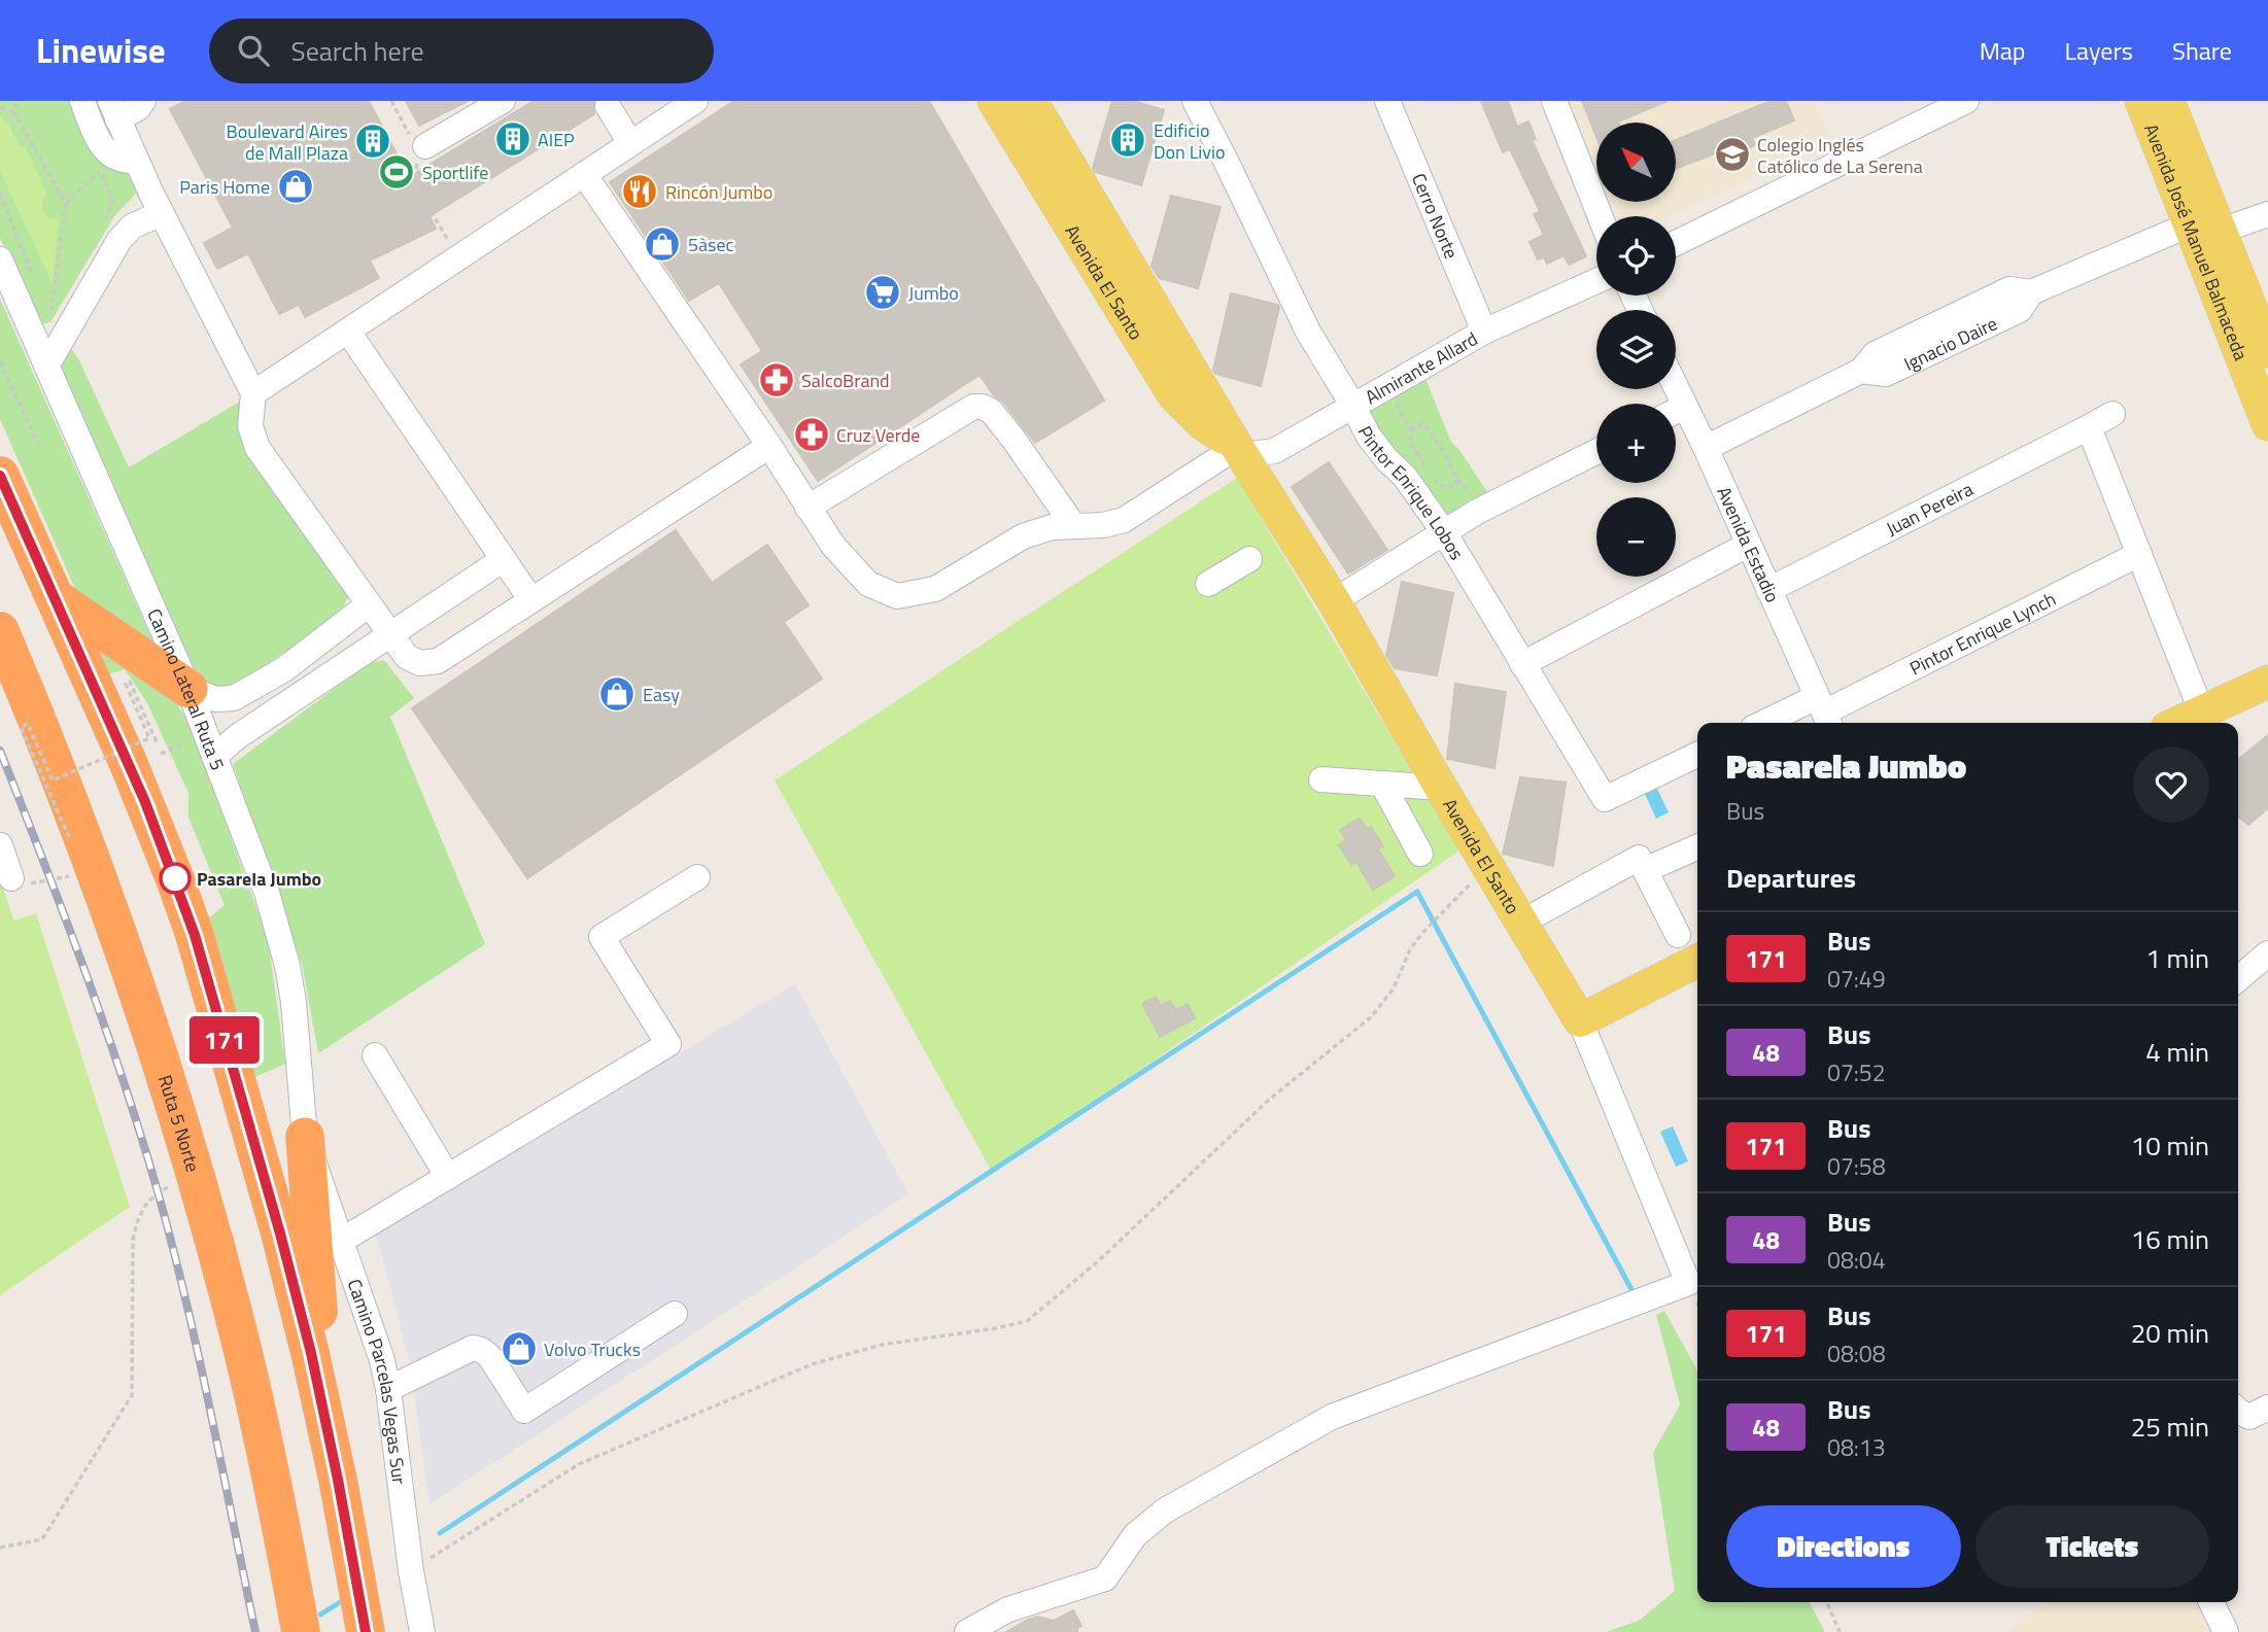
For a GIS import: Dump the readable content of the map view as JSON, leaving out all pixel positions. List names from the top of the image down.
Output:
{
  "streets": {
    "highway": ["Ruta 5 Norte"],
    "main road": ["Avenida José Manuel Balmaceda", "Avenida El Santo"],
    "street": [
      "Cerro Norte",
      "Ignacio Daire",
      "Almirante Allard",
      "Pintor Enrique Lobos",
      "Juan Pereira",
      "Avenida Estadio",
      "Pintor Enrique Lynch",
      "Camino Lateral Ruta 5",
      "Camino Parcelas Vegas Sur"
    ]
  },
  "crossings": [
    ["Cerro Norte", "Almirante Allard"],
    ["Avenida José Manuel Balmaceda", "Ignacio Daire"],
    ["Avenida El Santo", "Almirante Allard"],
    ["Ignacio Daire", "Avenida Estadio"],
    ["Almirante Allard", "Pintor Enrique Lobos"],
    ["Juan Pereira", "Avenida Estadio"],
    ["Avenida Estadio", "Pintor Enrique Lynch"],
    ["Camino Lateral Ruta 5", "Camino Parcelas Vegas Sur"]
  ],
  "places": {
    "building": ["AIEP", "Edificio Don Livio", "Boulevard Aires de Mall Plaza"],
    "school or university": ["Colegio Inglés Católico de La Serena"],
    "sports": ["Sportlife"],
    "shop": [
      "Paris Home",
      "5àsec",
      "Easy",
      "Volvo Trucks"
    ],
    "restaurant": ["Rincón Jumbo"],
    "supermarket": ["Jumbo"],
    "pharmacy": ["SalcoBrand", "Cruz Verde"],
    "other": ["Pasarela Jumbo"]
  },
  "lines": ["bus line 171"],
  "north": "top left",
  "page": {
    "header": "Linewise",
    "search": "Search here",
    "nav": ["Map", "Layers", "Share"],
    "on_map": "171",
    "map_buttons": ["+", "−"],
    "heading": [
      ["Pasarela Jumbo", "Bus"],
      "Departures"
    ],
    "list": [
      {
        "mark": "171",
        "name": "Bus",
        "note": "07:49",
        "value": "1 min"
      },
      {
        "mark": "48",
        "name": "Bus",
        "note": "07:52",
        "value": "4 min"
      },
      {
        "mark": "171",
        "name": "Bus",
        "note": "07:58",
        "value": "10 min"
      },
      {
        "mark": "48",
        "name": "Bus",
        "note": "08:04",
        "value": "16 min"
      },
      {
        "mark": "171",
        "name": "Bus",
        "note": "08:08",
        "value": "20 min"
      },
      {
        "mark": "48",
        "name": "Bus",
        "note": "08:13",
        "value": "25 min"
      }
    ],
    "buttons": ["Directions", "Tickets"]
  }
}
